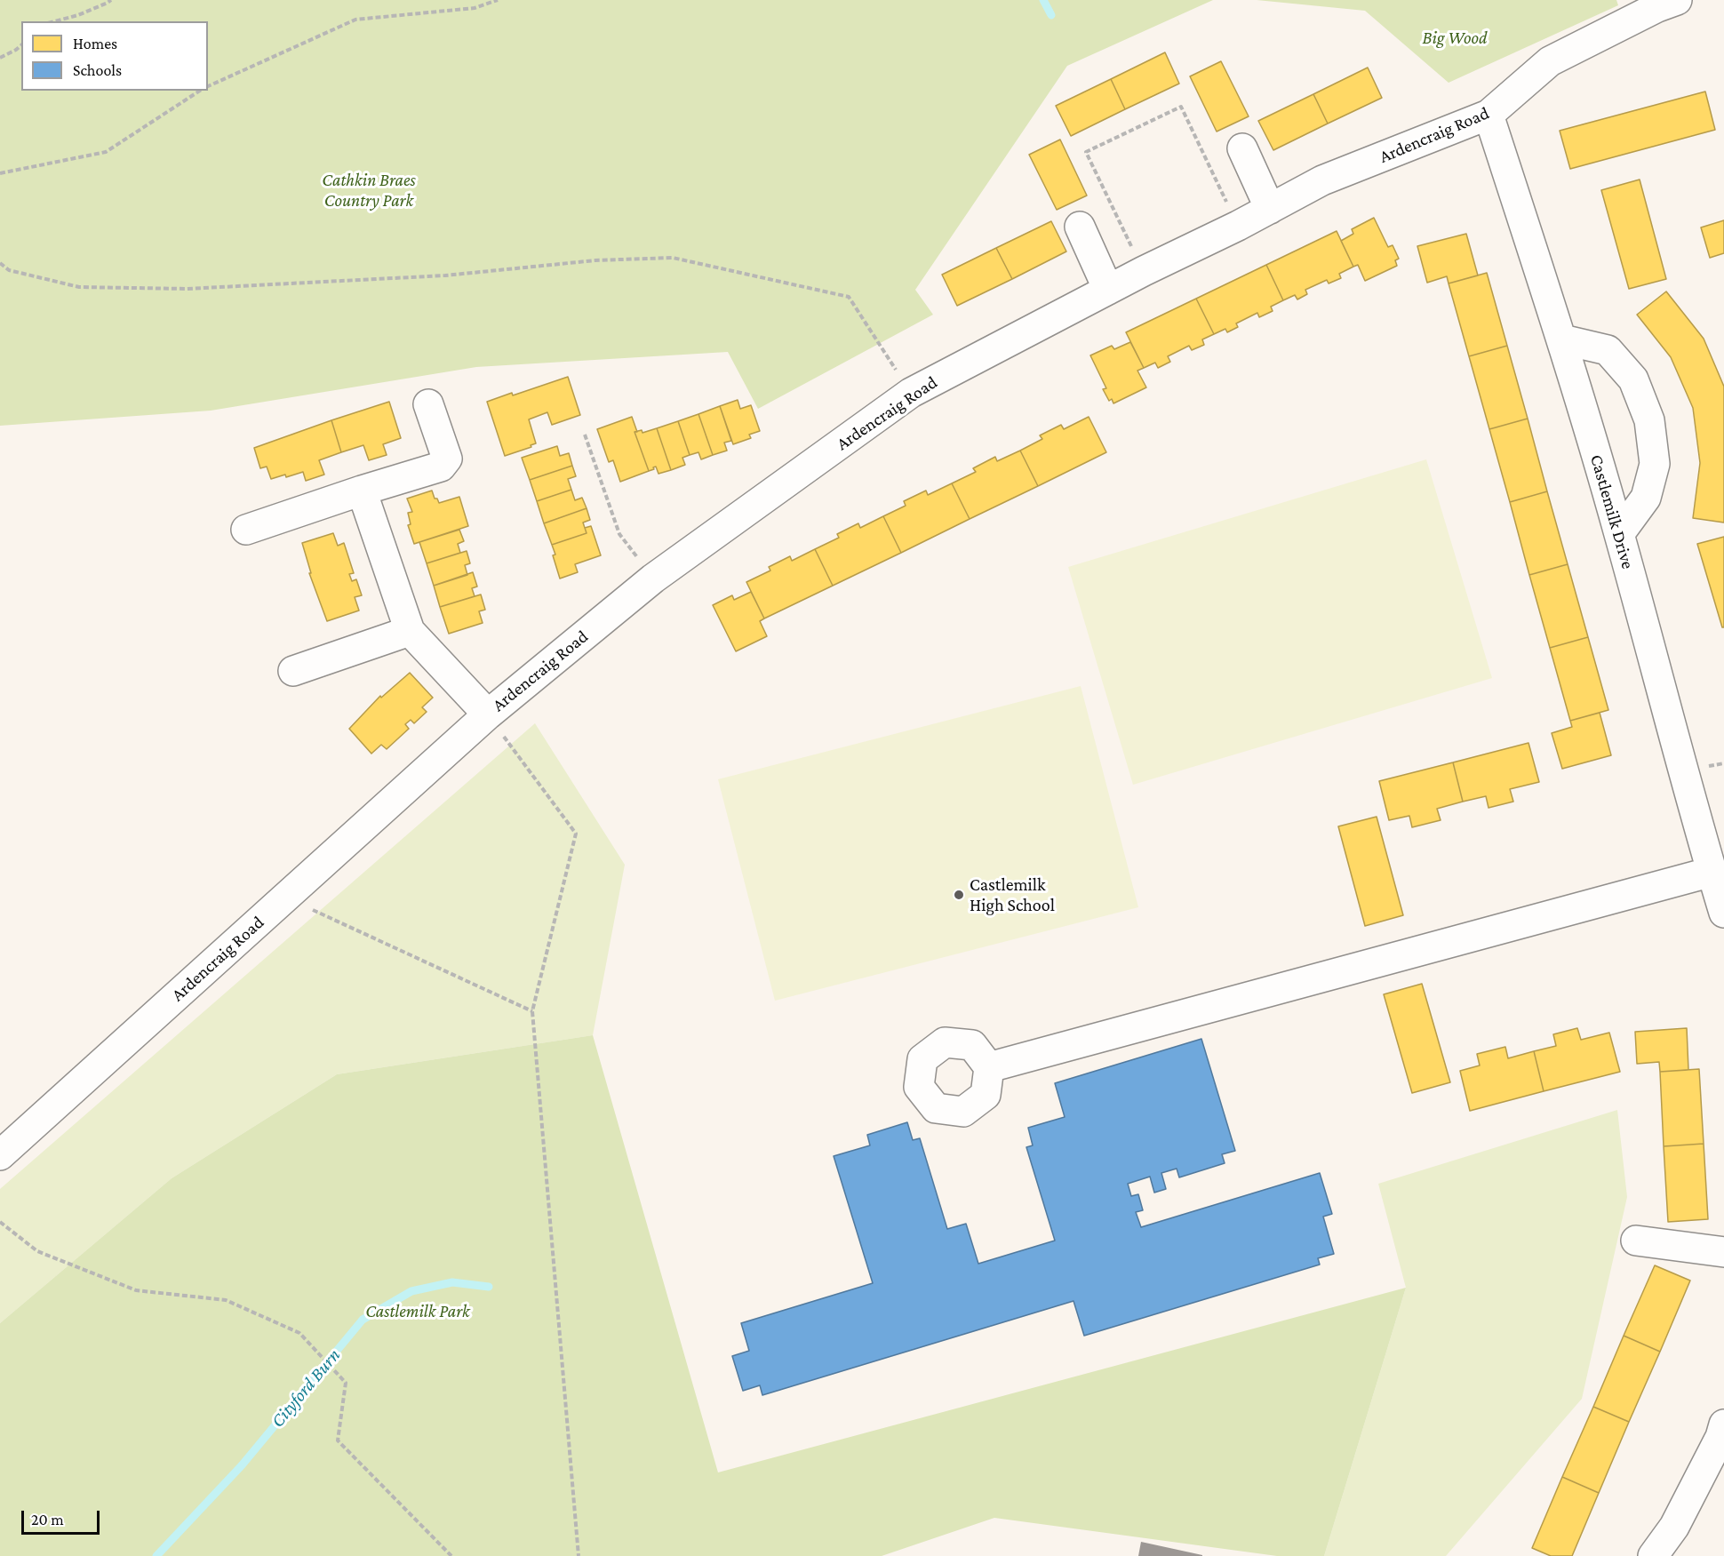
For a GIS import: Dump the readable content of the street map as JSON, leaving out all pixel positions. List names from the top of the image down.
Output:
{
  "streets": {
    "street": ["Ardencraig Road", "Castlemilk Drive"]
  },
  "crossings": [
    ["Ardencraig Road", "Castlemilk Drive"]
  ],
  "water": ["Cityford Burn"],
  "parks": ["Big Wood", "Cathkin Braes Country Park", "Castlemilk Park"],
  "places": ["Castlemilk High School"],
  "legend": ["Homes", "Schools"],
  "scale_bar": "20 m"
}
